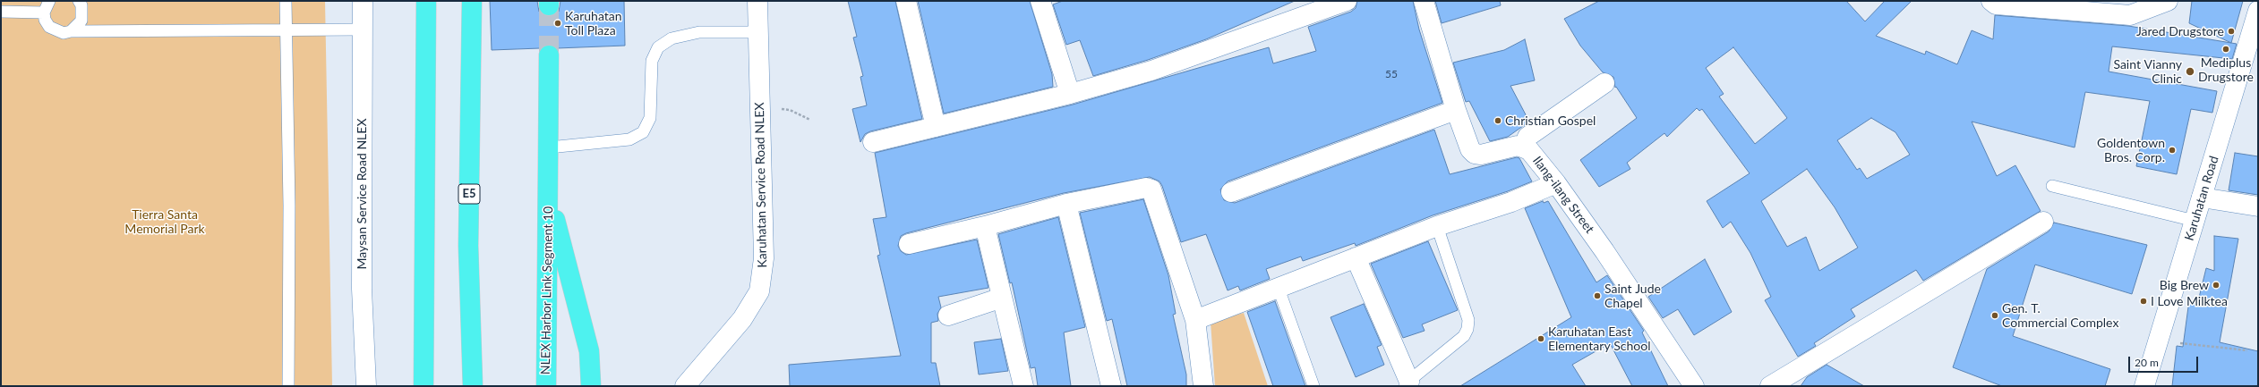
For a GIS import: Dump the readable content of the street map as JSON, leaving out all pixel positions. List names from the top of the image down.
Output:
{
  "streets": {
    "highway": ["E5", "NLEX Harbor Link Segment 10"],
    "street": [
      "Karuhatan Service Road NLEX",
      "Maysan Service Road NLEX",
      "Ilang-ilang Street",
      "Karuhatan Road"
    ]
  },
  "parks": ["Tierra Santa Memorial Park"],
  "places": [
    "Karuhatan Toll Plaza",
    "Jared Drugstore",
    "Mediplus Drugstore",
    "Saint Vianny Clinic",
    "Christian Gospel",
    "Goldentown Bros. Corp.",
    "Big Brew",
    "Saint Jude Chapel",
    "I Love Milktea",
    "Gen. T. Commercial Complex",
    "Karuhatan East Elementary School"
  ],
  "house_numbers": ["55"],
  "scale_bar": "20 m"
}
